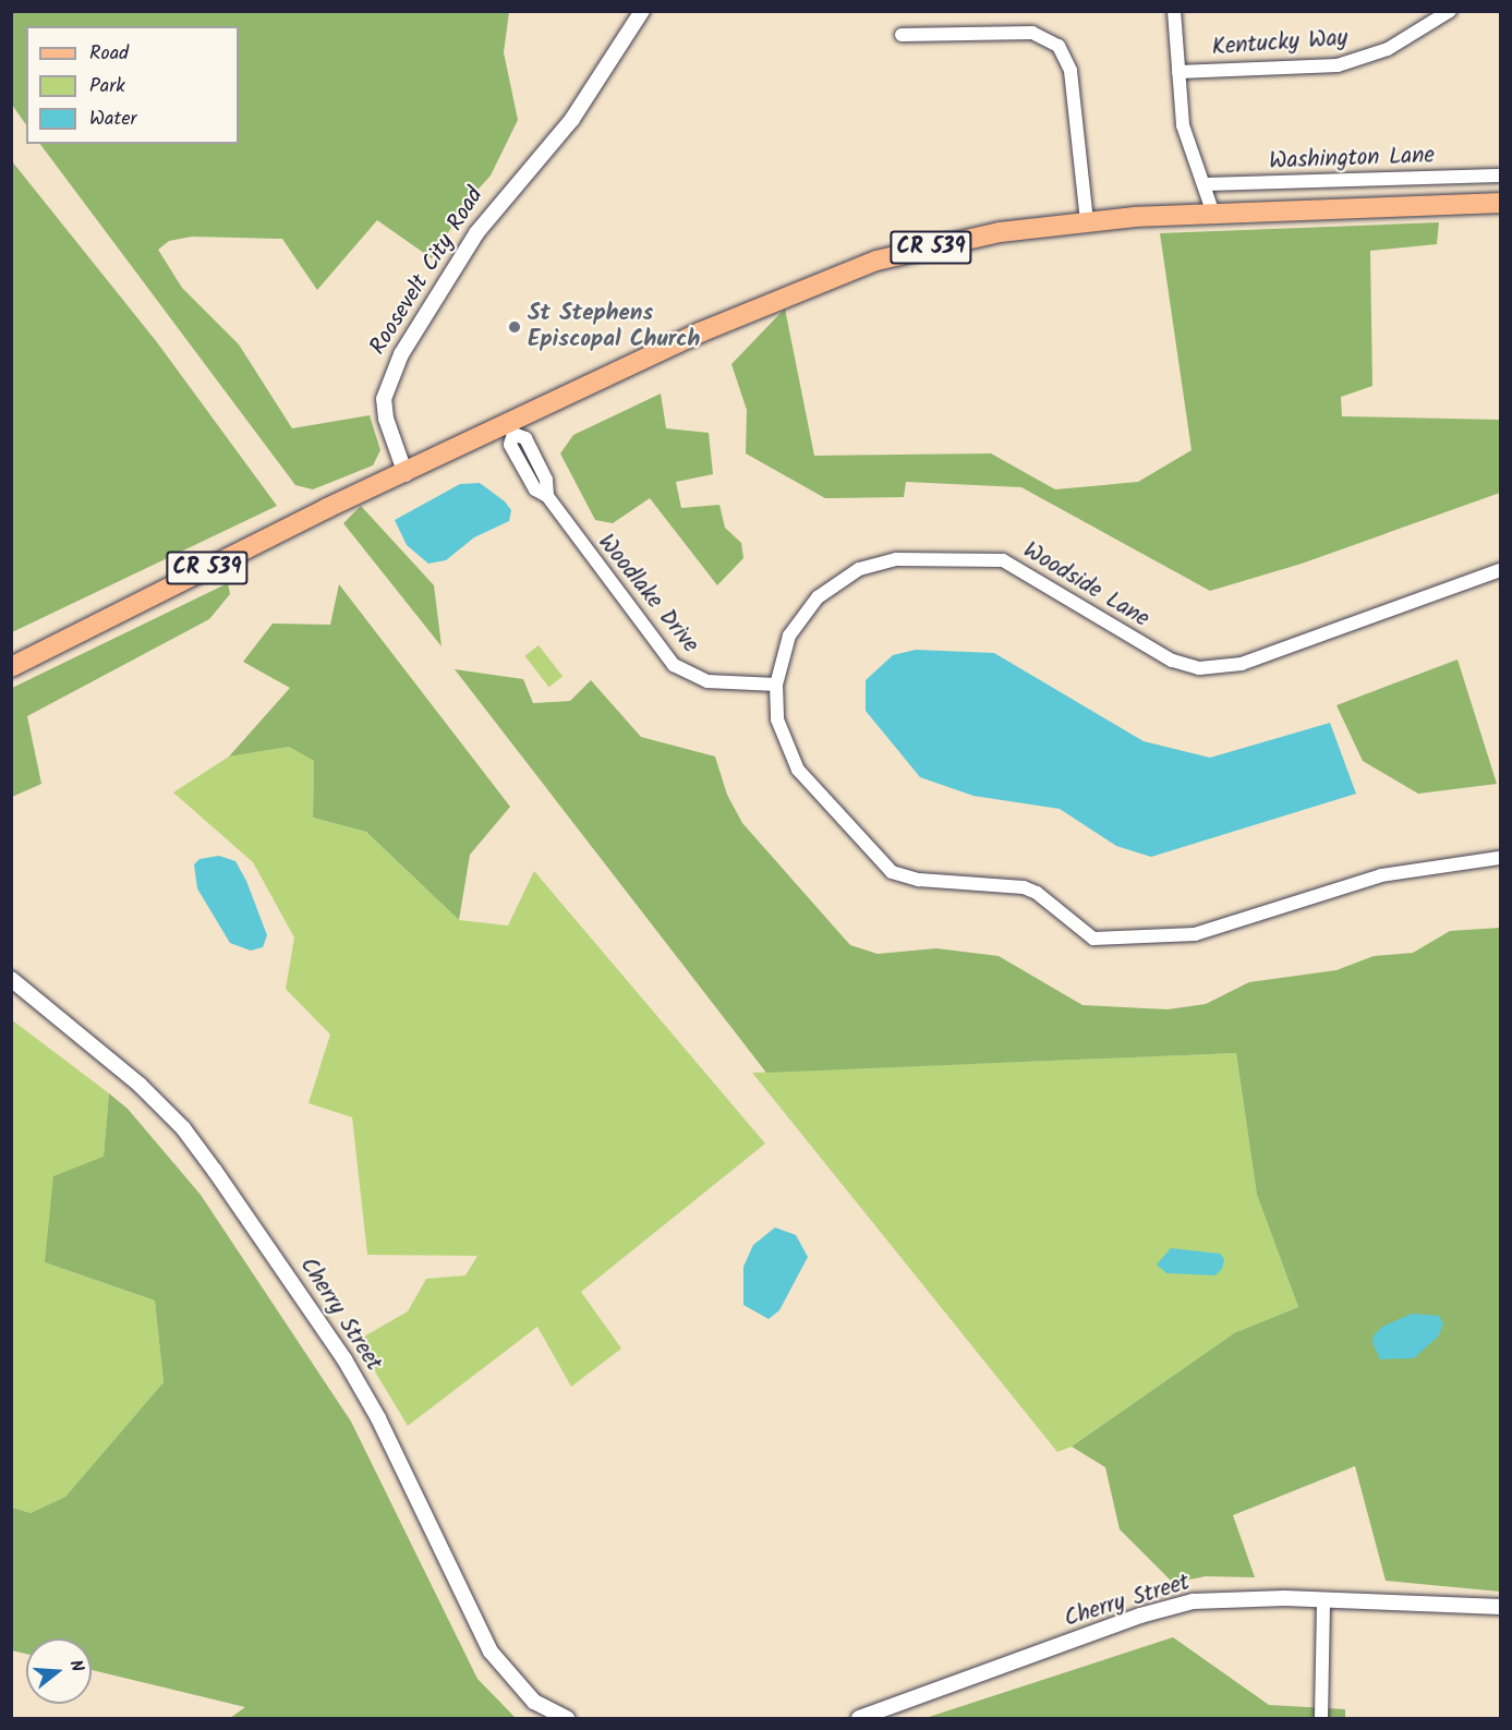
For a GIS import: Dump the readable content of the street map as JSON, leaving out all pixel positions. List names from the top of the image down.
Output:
{
  "streets": {
    "main road": ["CR 539"],
    "street": [
      "Kentucky Way",
      "Washington Lane",
      "Roosevelt City Road",
      "Woodside Lane",
      "Woodlake Drive",
      "Cherry Street"
    ]
  },
  "crossings": [
    ["CR 539", "Roosevelt City Road"],
    ["CR 539", "Woodlake Drive"],
    ["Woodside Lane", "Woodlake Drive"]
  ],
  "places": ["St Stephens Episcopal Church"],
  "legend": ["Road", "Park", "Water"],
  "north": "right"
}
